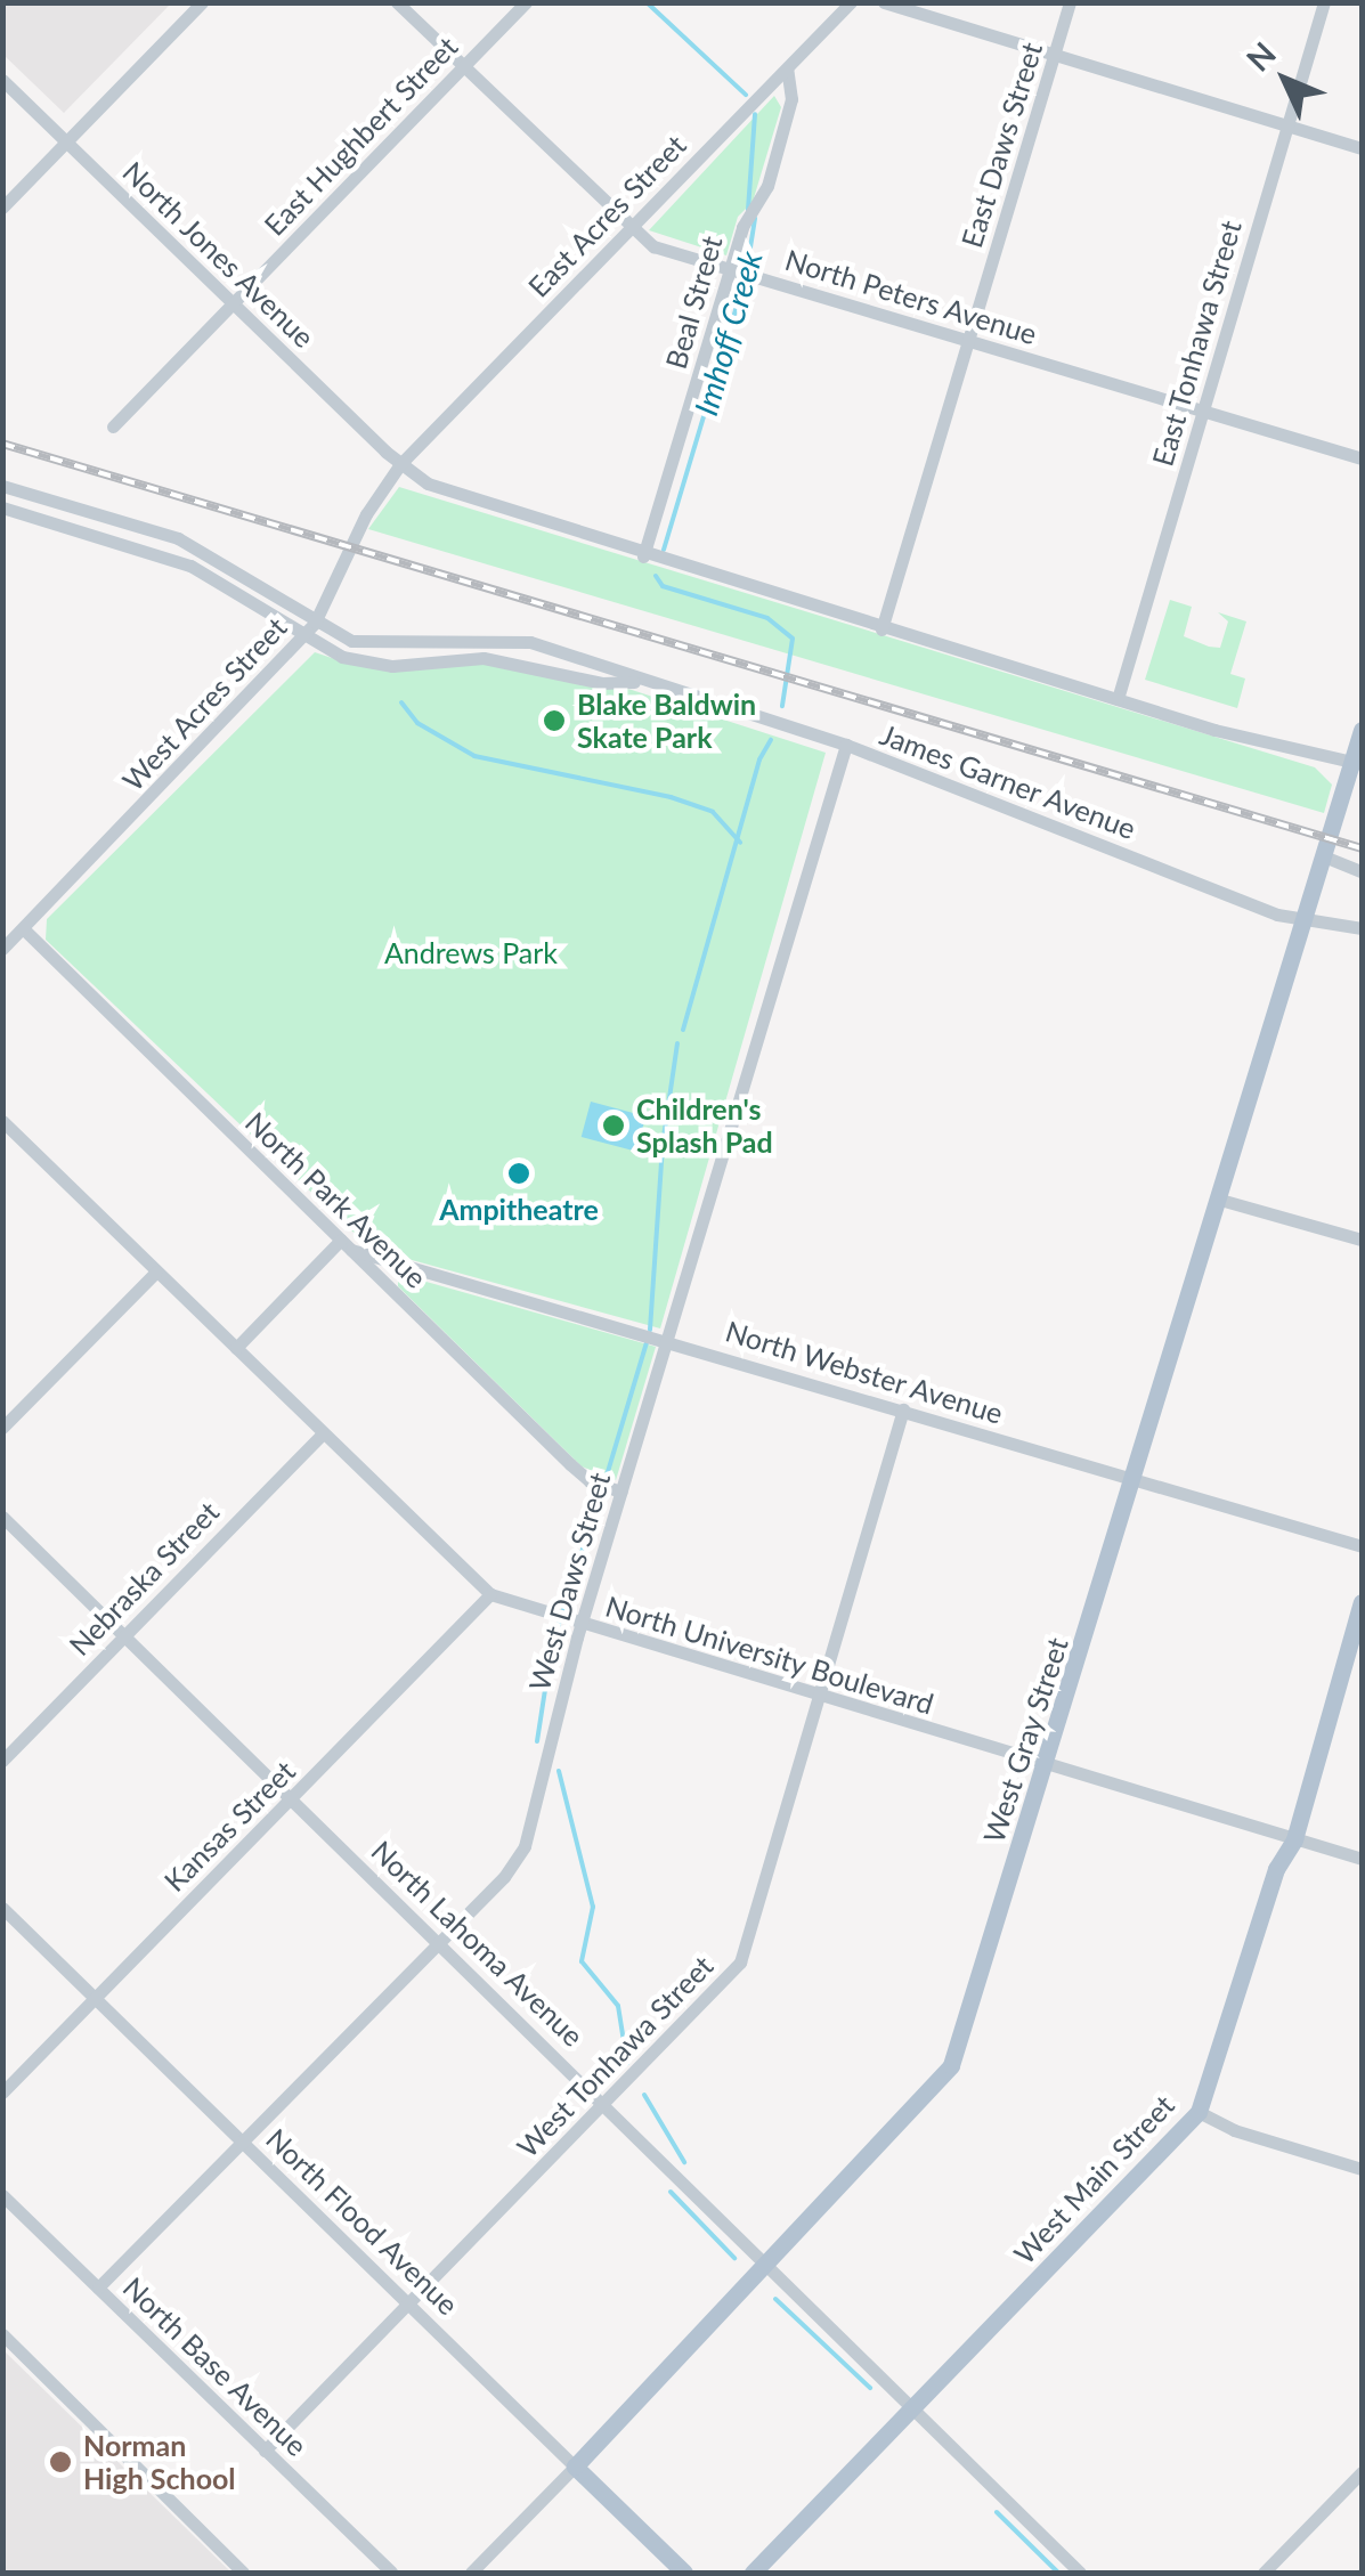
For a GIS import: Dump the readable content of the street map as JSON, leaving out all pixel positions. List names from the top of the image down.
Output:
{
  "streets": {
    "main road": ["West Gray Street", "West Main Street", "North Flood Avenue"],
    "street": [
      "East Hughbert Street",
      "East Daws Street",
      "East Acres Street",
      "North Jones Avenue",
      "North Peters Avenue",
      "Beal Street",
      "East Tonhawa Street",
      "West Acres Street",
      "James Garner Avenue",
      "North Park Avenue",
      "North Webster Avenue",
      "Nebraska Street",
      "West Daws Street",
      "North University Boulevard",
      "Kansas Street",
      "North Lahoma Avenue",
      "West Tonhawa Street",
      "North Base Avenue"
    ]
  },
  "crossings": [
    ["East Hughbert Street", "North Jones Avenue"],
    ["East Hughbert Street", "North Peters Avenue"],
    ["East Daws Street", "North Jones Avenue"],
    ["East Daws Street", "North Peters Avenue"],
    ["East Acres Street", "North Jones Avenue"],
    ["East Acres Street", "North Peters Avenue"],
    ["East Acres Street", "Beal Street"],
    ["East Acres Street", "West Acres Street"],
    ["North Jones Avenue", "Beal Street"],
    ["North Jones Avenue", "East Tonhawa Street"],
    ["North Jones Avenue", "West Acres Street"],
    ["North Jones Avenue", "West Gray Street"],
    ["North Peters Avenue", "Beal Street"],
    ["North Peters Avenue", "East Tonhawa Street"],
    ["West Acres Street", "James Garner Avenue"],
    ["West Acres Street", "North Park Avenue"],
    ["James Garner Avenue", "West Daws Street"],
    ["James Garner Avenue", "West Gray Street"],
    ["North Park Avenue", "North Webster Avenue"],
    ["North Park Avenue", "West Daws Street"],
    ["North Webster Avenue", "West Daws Street"],
    ["North Webster Avenue", "West Gray Street"],
    ["North Webster Avenue", "West Tonhawa Street"],
    ["Nebraska Street", "North University Boulevard"],
    ["Nebraska Street", "North Lahoma Avenue"],
    ["West Daws Street", "North University Boulevard"],
    ["West Daws Street", "North Lahoma Avenue"],
    ["West Daws Street", "North Flood Avenue"],
    ["West Daws Street", "North Base Avenue"],
    ["North University Boulevard", "West Gray Street"],
    ["North University Boulevard", "Kansas Street"],
    ["North University Boulevard", "West Tonhawa Street"],
    ["North University Boulevard", "West Main Street"],
    ["West Gray Street", "North Lahoma Avenue"],
    ["West Gray Street", "North Flood Avenue"],
    ["Kansas Street", "North Lahoma Avenue"],
    ["Kansas Street", "North Flood Avenue"],
    ["North Lahoma Avenue", "West Tonhawa Street"],
    ["North Lahoma Avenue", "West Main Street"],
    ["West Tonhawa Street", "North Flood Avenue"],
    ["West Tonhawa Street", "North Base Avenue"]
  ],
  "water": ["Imhoff Creek"],
  "parks": ["Andrews Park"],
  "places": [
    "Blake Baldwin Skate Park",
    "Children's Splash Pad",
    "Ampitheatre",
    "Norman High School"
  ],
  "north": "top left"
}
